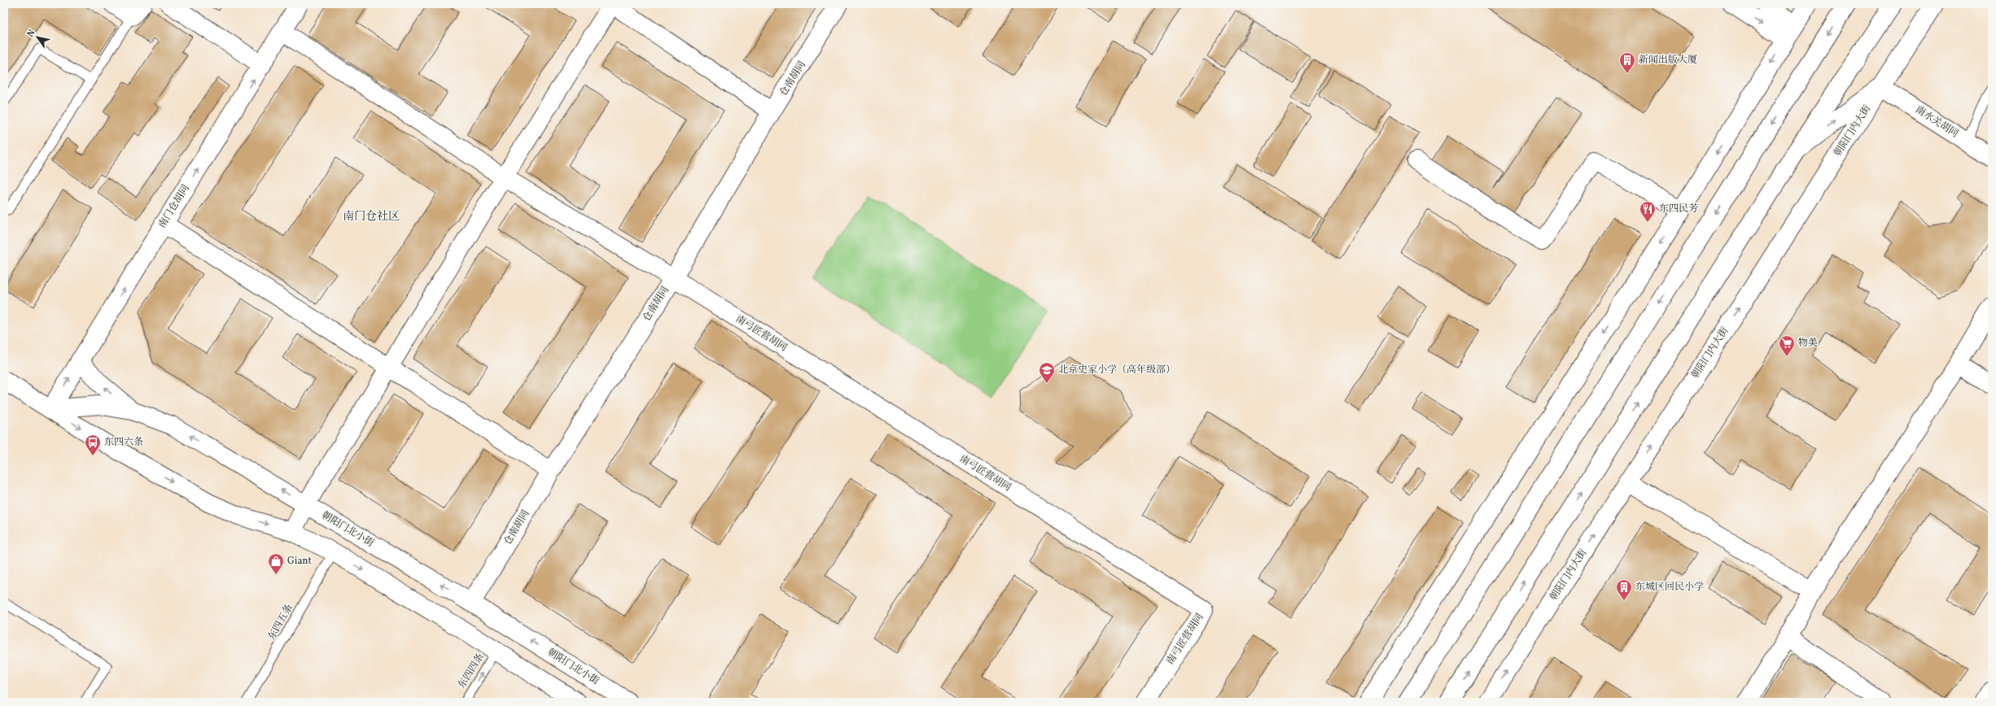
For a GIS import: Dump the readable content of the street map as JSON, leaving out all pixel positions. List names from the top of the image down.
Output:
{
  "streets": {
    "street": [
      "仓南胡同",
      "南水关胡同",
      "朝阳门内大街",
      "南门仓胡同",
      "南弓匠营胡同",
      "朝阳门北小街"
    ],
    "lane": ["东四五条", "东四四条"]
  },
  "crossings": [
    ["仓南胡同", "南弓匠营胡同"],
    ["仓南胡同", "朝阳门北小街"],
    ["南水关胡同", "朝阳门内大街"],
    ["南门仓胡同", "朝阳门北小街"]
  ],
  "one_way": ["南门仓胡同", "东四四条"],
  "districts": ["南门仓社区"],
  "places": {
    "building": ["新闻出版大厦", "东城区回民小学"],
    "restaurant": ["东四民芳"],
    "supermarket": ["物美"],
    "school or university": ["北京史家小学（高年级部）"],
    "bus stop": ["东四六条"],
    "shop": ["Giant"]
  },
  "north": "top left"
}
